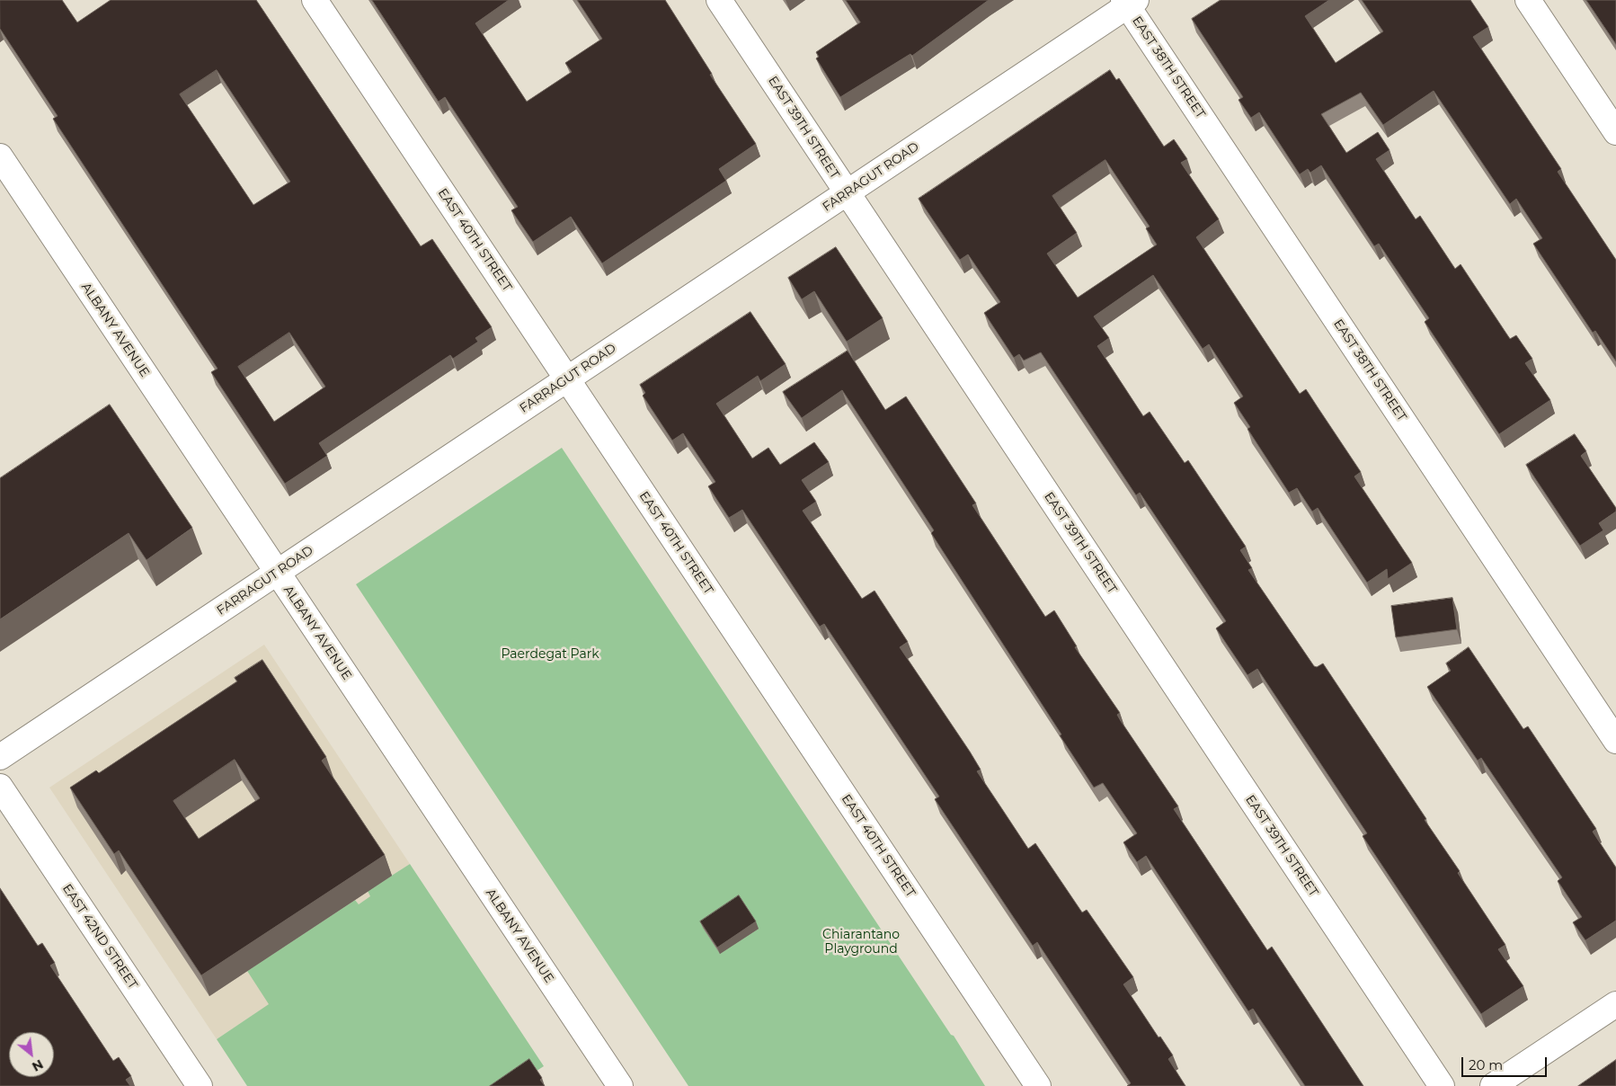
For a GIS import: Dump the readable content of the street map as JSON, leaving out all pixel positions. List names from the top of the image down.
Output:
{
  "streets": {
    "street": [
      "EAST 38TH STREET",
      "EAST 39TH STREET",
      "FARRAGUT ROAD",
      "EAST 40TH STREET",
      "ALBANY AVENUE",
      "EAST 42ND STREET"
    ]
  },
  "crossings": [
    ["EAST 38TH STREET", "FARRAGUT ROAD"],
    ["EAST 39TH STREET", "FARRAGUT ROAD"],
    ["FARRAGUT ROAD", "EAST 40TH STREET"],
    ["FARRAGUT ROAD", "ALBANY AVENUE"]
  ],
  "parks": ["Paerdegat Park", "Chiarantano Playground"],
  "scale_bar": "20 m",
  "north": "bottom right"
}
